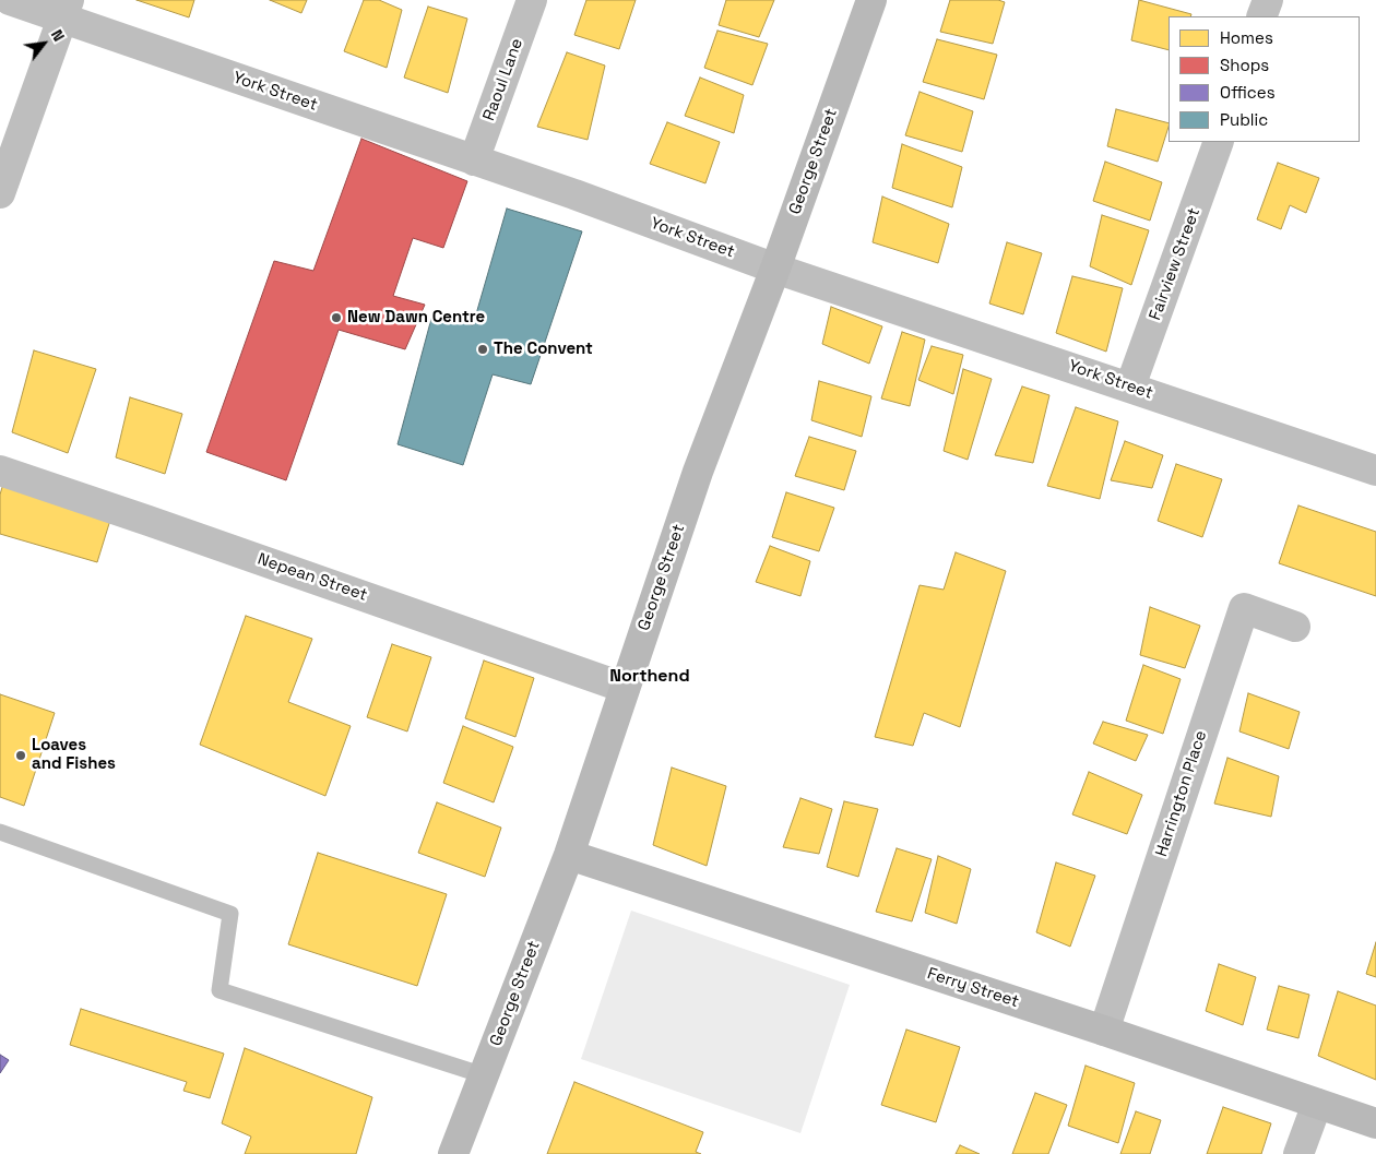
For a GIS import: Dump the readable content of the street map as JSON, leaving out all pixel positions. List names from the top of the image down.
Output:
{
  "streets": {
    "main road": ["George Street", "Ferry Street"],
    "street": [
      "Raoul Lane",
      "York Street",
      "Fairview Street",
      "Nepean Street",
      "Harrington Place"
    ]
  },
  "crossings": [
    ["Raoul Lane", "York Street"],
    ["York Street", "George Street"],
    ["York Street", "Fairview Street"],
    ["George Street", "Nepean Street"],
    ["George Street", "Ferry Street"],
    ["Harrington Place", "Ferry Street"]
  ],
  "districts": ["Northend"],
  "places": ["New Dawn Centre", "The Convent", "Loaves and Fishes"],
  "legend": [
    "Homes",
    "Shops",
    "Offices",
    "Public"
  ],
  "north": "top right"
}
